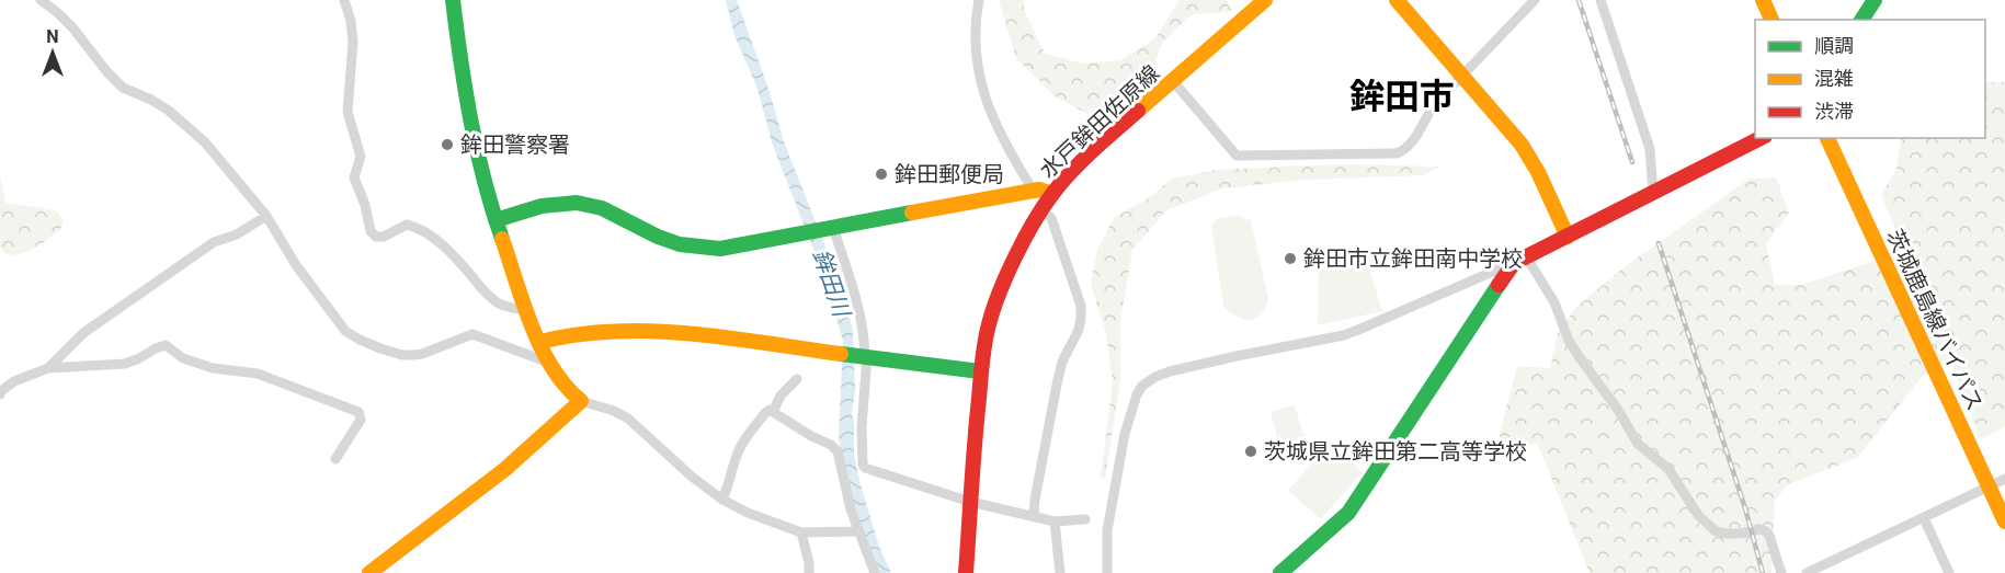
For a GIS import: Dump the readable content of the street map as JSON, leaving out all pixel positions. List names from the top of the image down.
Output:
{
  "streets": {
    "street": ["水戸鉾田佐原線", "茨城鹿島線バイパス"]
  },
  "districts": ["鉾田市"],
  "water": ["鉾田川"],
  "places": [
    "鉾田警察署",
    "鉾田郵便局",
    "鉾田市立鉾田南中学校",
    "茨城県立鉾田第二高等学校"
  ],
  "legend": ["順調", "混雑", "渋滞"],
  "north": "top"
}
